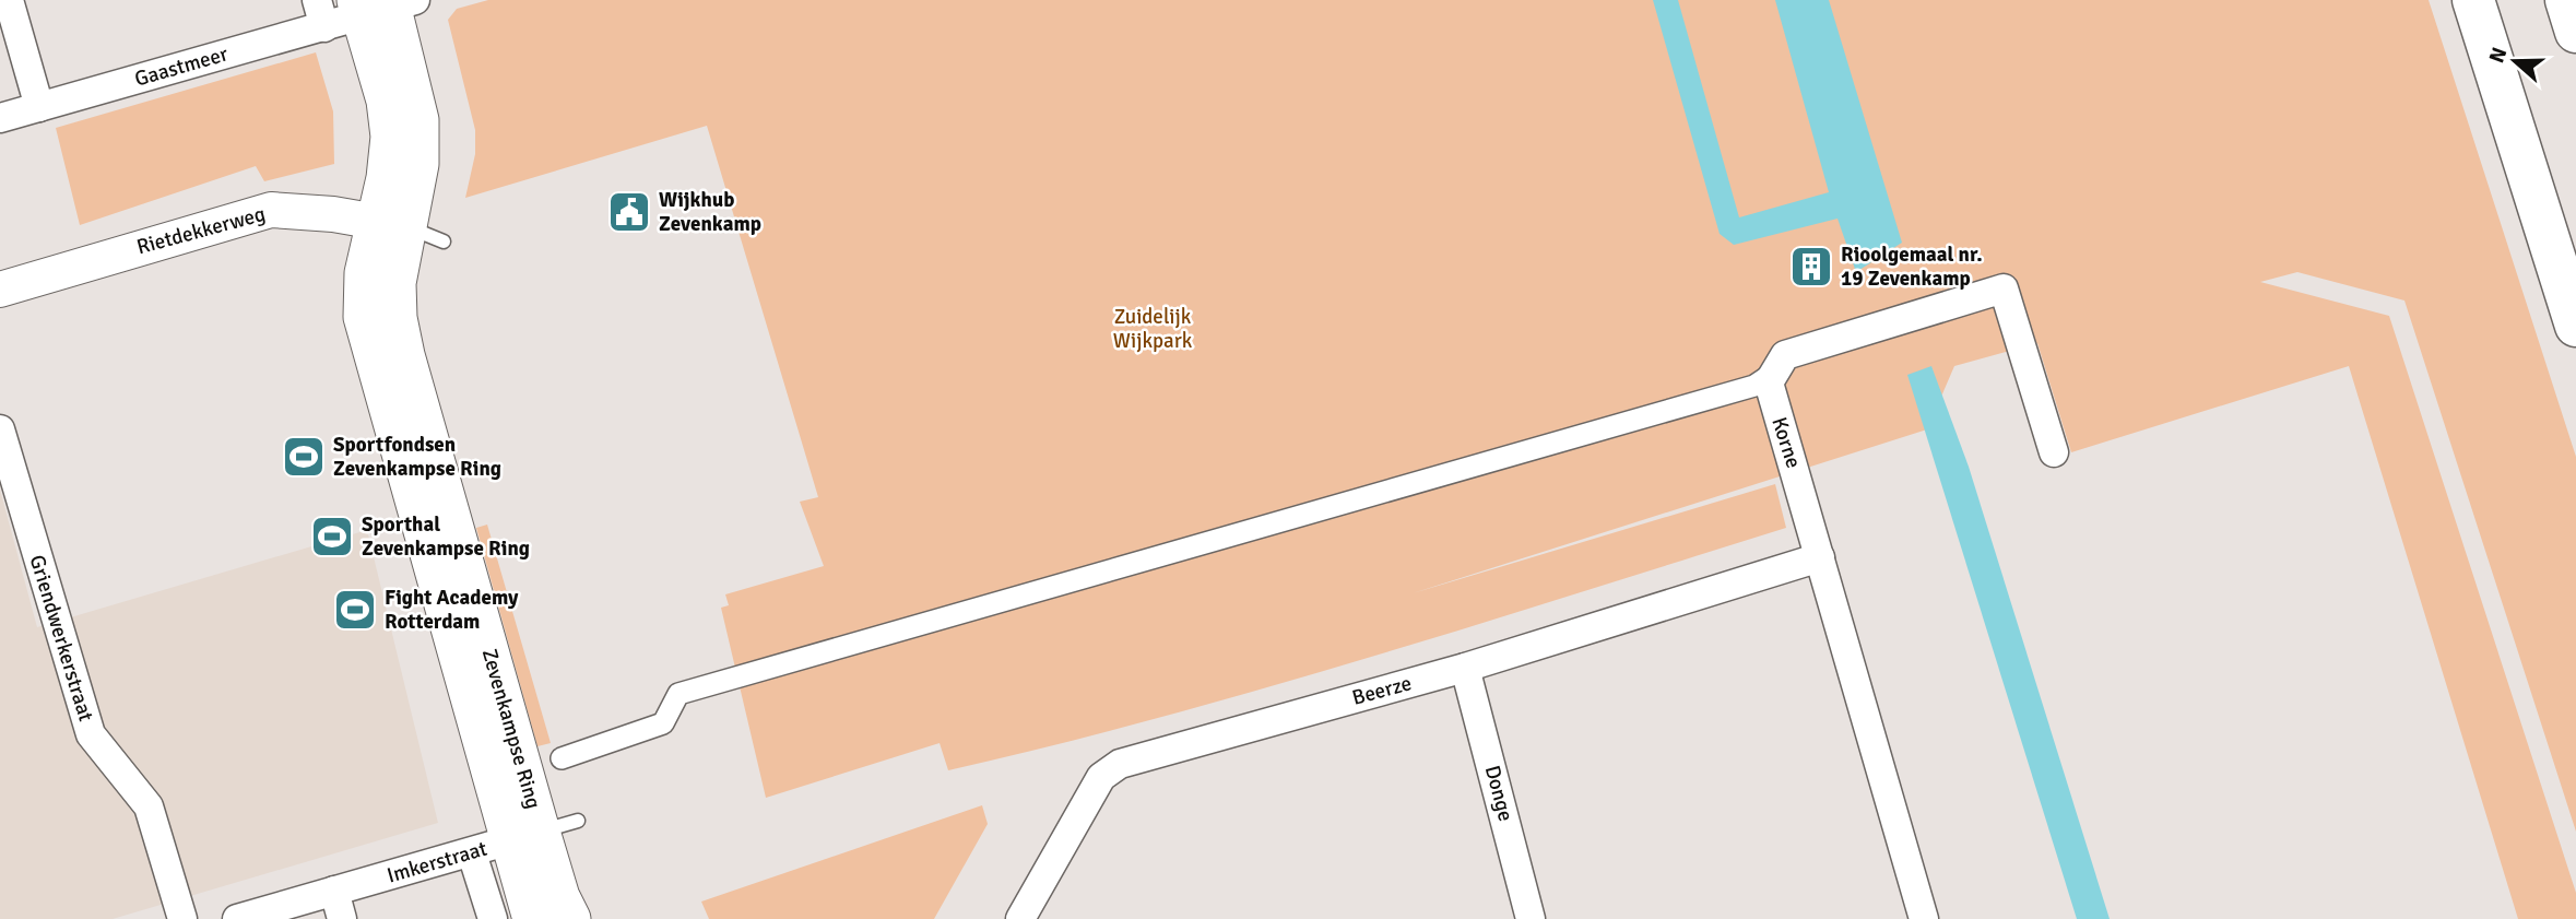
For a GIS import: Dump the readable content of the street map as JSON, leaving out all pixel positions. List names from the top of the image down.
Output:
{
  "streets": {
    "main road": ["Zevenkampse Ring"],
    "street": [
      "Gaastmeer",
      "Rietdekkerweg",
      "Korne",
      "Griendwerkerstraat",
      "Beerze",
      "Donge",
      "Imkerstraat"
    ]
  },
  "crossings": [
    ["Gaastmeer", "Zevenkampse Ring"],
    ["Rietdekkerweg", "Zevenkampse Ring"],
    ["Korne", "Beerze"],
    ["Beerze", "Donge"],
    ["Zevenkampse Ring", "Imkerstraat"]
  ],
  "parks": ["Zuidelijk Wijkpark"],
  "places": {
    "public building": ["Wijkhub Zevenkamp"],
    "building": ["Rioolgemaal nr. 19 Zevenkamp"],
    "sports": ["Sportfondsen Zevenkampse Ring", "Sporthal Zevenkampse Ring", "Fight Academy Rotterdam"]
  },
  "north": "left"
}
